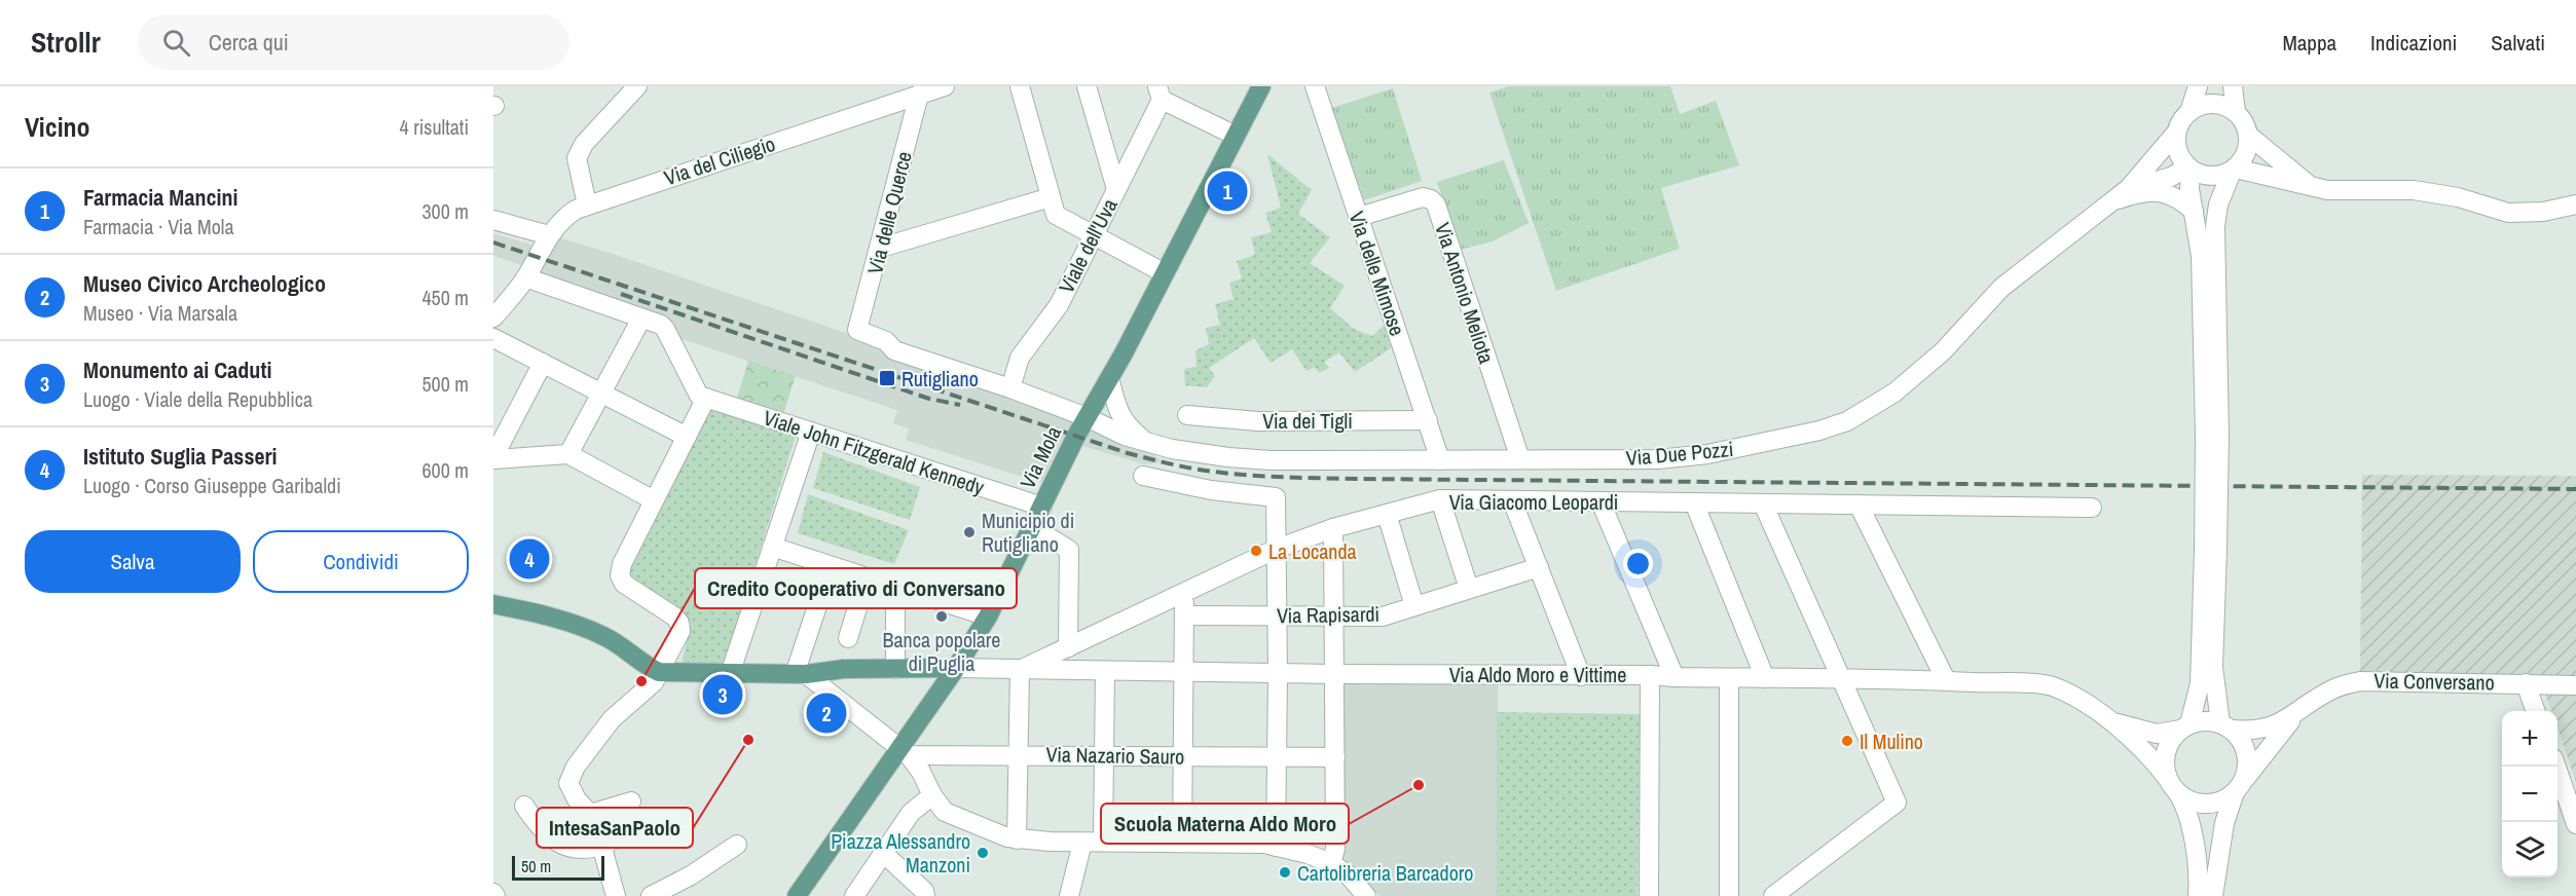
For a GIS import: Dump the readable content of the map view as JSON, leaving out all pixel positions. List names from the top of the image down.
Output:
{
  "streets": {
    "main road": ["Via Mola"],
    "street": [
      "Via del Ciliegio",
      "Via delle Querce",
      "Viale dell'Uva",
      "Via delle Mimose",
      "Via Antonio Meliota",
      "Via dei Tigli",
      "Viale John Fitzgerald Kennedy",
      "Via Due Pozzi",
      "Via Giacomo Leopardi",
      "Via Rapisardi",
      "Via Aldo Moro e Vittime",
      "Via Conversano",
      "Via Nazario Sauro"
    ]
  },
  "crossings": [
    ["Via del Ciliegio", "Via delle Querce"],
    ["Via delle Querce", "Via Due Pozzi"],
    ["Viale dell'Uva", "Via Due Pozzi"],
    ["Via delle Mimose", "Via Antonio Meliota"],
    ["Via delle Mimose", "Via dei Tigli"],
    ["Via delle Mimose", "Via Due Pozzi"],
    ["Via Antonio Meliota", "Via Due Pozzi"],
    ["Viale John Fitzgerald Kennedy", "Via Mola"],
    ["Via Due Pozzi", "Via Mola"],
    ["Via Mola", "Via Aldo Moro e Vittime"],
    ["Via Mola", "Via Nazario Sauro"],
    ["Via Giacomo Leopardi", "Via Aldo Moro e Vittime"]
  ],
  "places": {
    "transit": ["Rutigliano"],
    "other": [
      "Municipio di Rutigliano",
      "La Locanda",
      "Banca popolare di Puglia",
      "Credito Cooperativo di Conversano",
      "IntesaSanPaolo",
      "Il Mulino",
      "Scuola Materna Aldo Moro",
      "Piazza Alessandro Manzoni",
      "Cartolibreria Barcadoro"
    ]
  },
  "scale_bar": "50 m",
  "page": {
    "header": "Strollr",
    "search": "Cerca qui",
    "nav": ["Mappa", "Indicazioni", "Salvati"],
    "heading": ["Vicino", "4 risultati"],
    "list": [
      {
        "mark": "1",
        "name": "Farmacia Mancini",
        "note": "Farmacia · Via Mola",
        "value": "300 m"
      },
      {
        "mark": "2",
        "name": "Museo Civico Archeologico",
        "note": "Museo · Via Marsala",
        "value": "450 m"
      },
      {
        "mark": "3",
        "name": "Monumento ai Caduti",
        "note": "Luogo · Viale della Repubblica",
        "value": "500 m"
      },
      {
        "mark": "4",
        "name": "Istituto Suglia Passeri",
        "note": "Luogo · Corso Giuseppe Garibaldi",
        "value": "600 m"
      }
    ],
    "pins": [
      "1",
      "4",
      "3",
      "2"
    ],
    "buttons": ["Salva", "Condividi"],
    "map_buttons": ["+", "−"],
    "scale": "50 m"
  }
}
